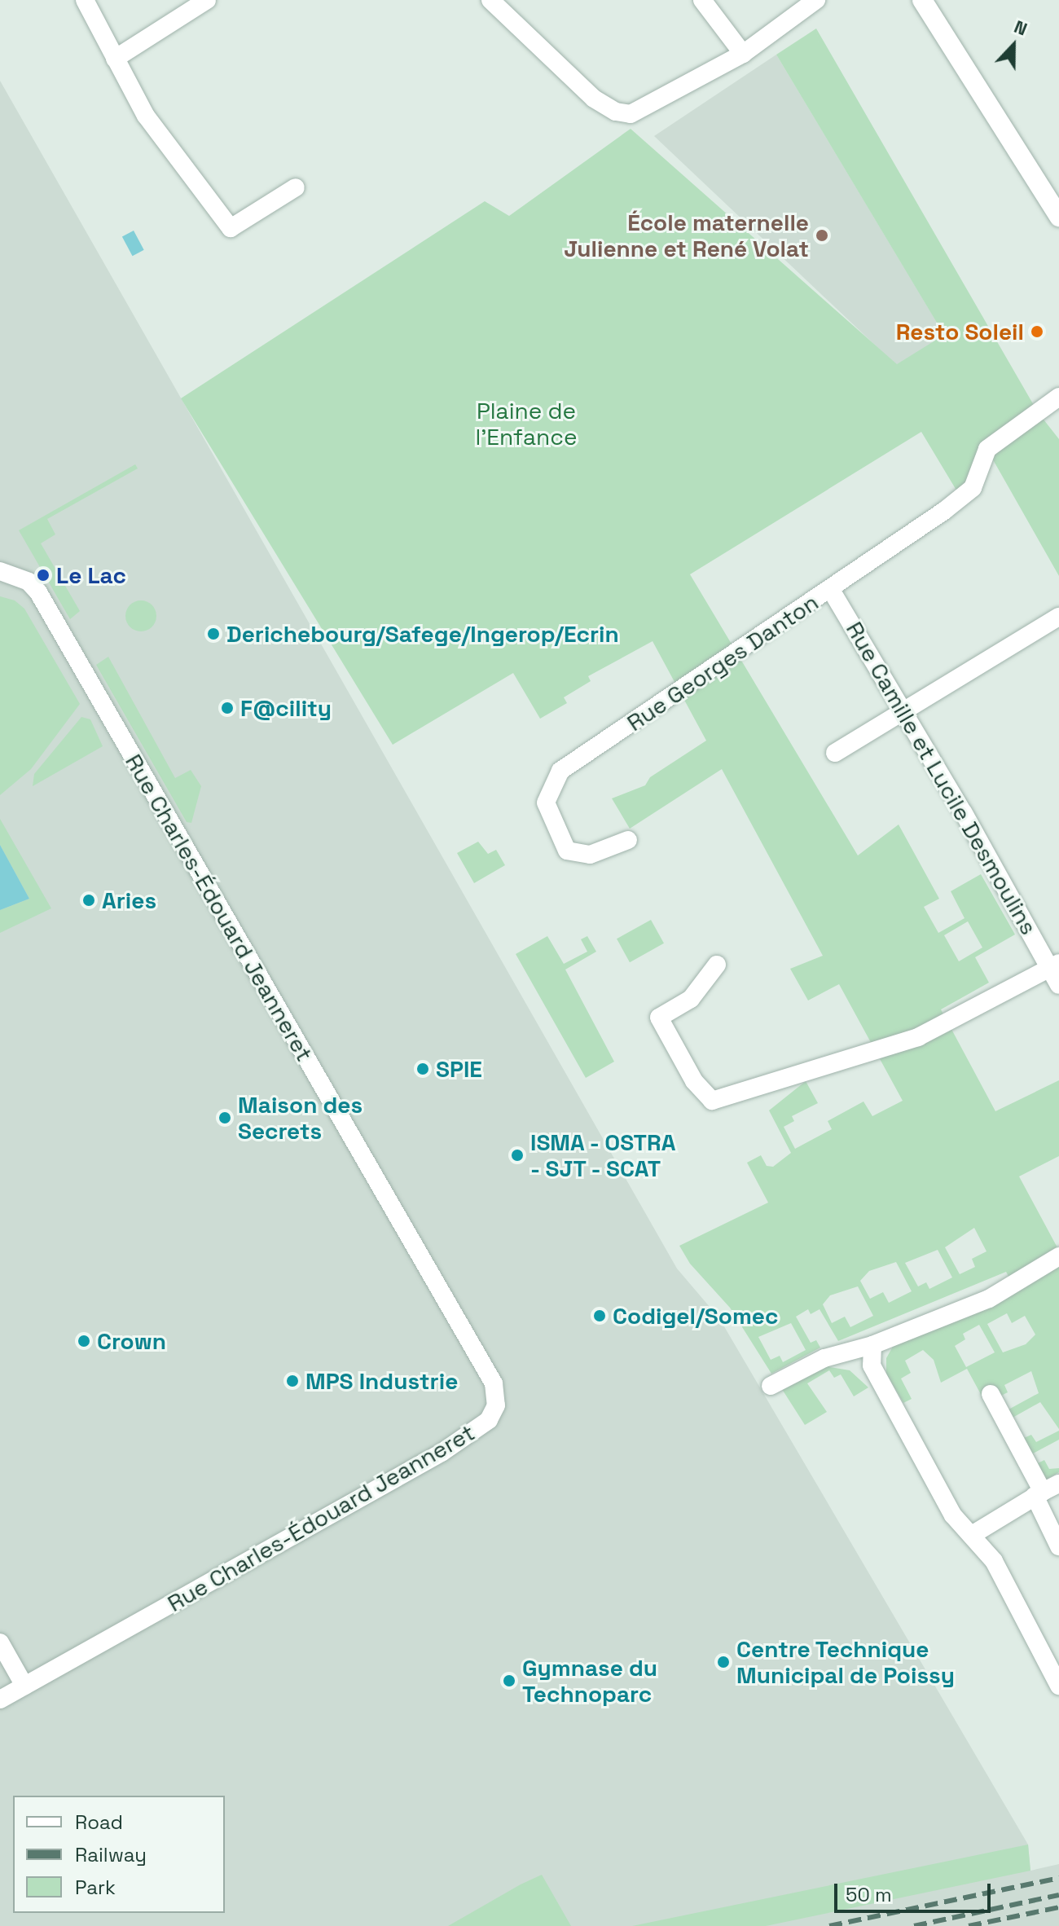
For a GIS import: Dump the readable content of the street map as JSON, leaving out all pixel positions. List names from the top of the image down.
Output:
{
  "streets": {
    "street": ["Rue Georges Danton", "Rue Camille et Lucile Desmoulins", "Rue Charles-Édouard Jeanneret"]
  },
  "crossings": [
    ["Rue Georges Danton", "Rue Camille et Lucile Desmoulins"]
  ],
  "parks": ["Plaine de l'Enfance"],
  "places": [
    "École maternelle Julienne et René Volat",
    "Resto Soleil",
    "Le Lac",
    "Derichebourg/Safege/Ingerop/Ecrin",
    "F@cility",
    "Aries",
    "SPIE",
    "Maison des Secrets",
    "ISMA - OSTRA - SJT - SCAT",
    "Codigel/Somec",
    "Crown",
    "MPS Industrie",
    "Centre Technique Municipal de Poissy",
    "Gymnase du Technoparc"
  ],
  "legend": ["Road", "Railway", "Park"],
  "scale_bar": "50 m",
  "north": "top"
}
